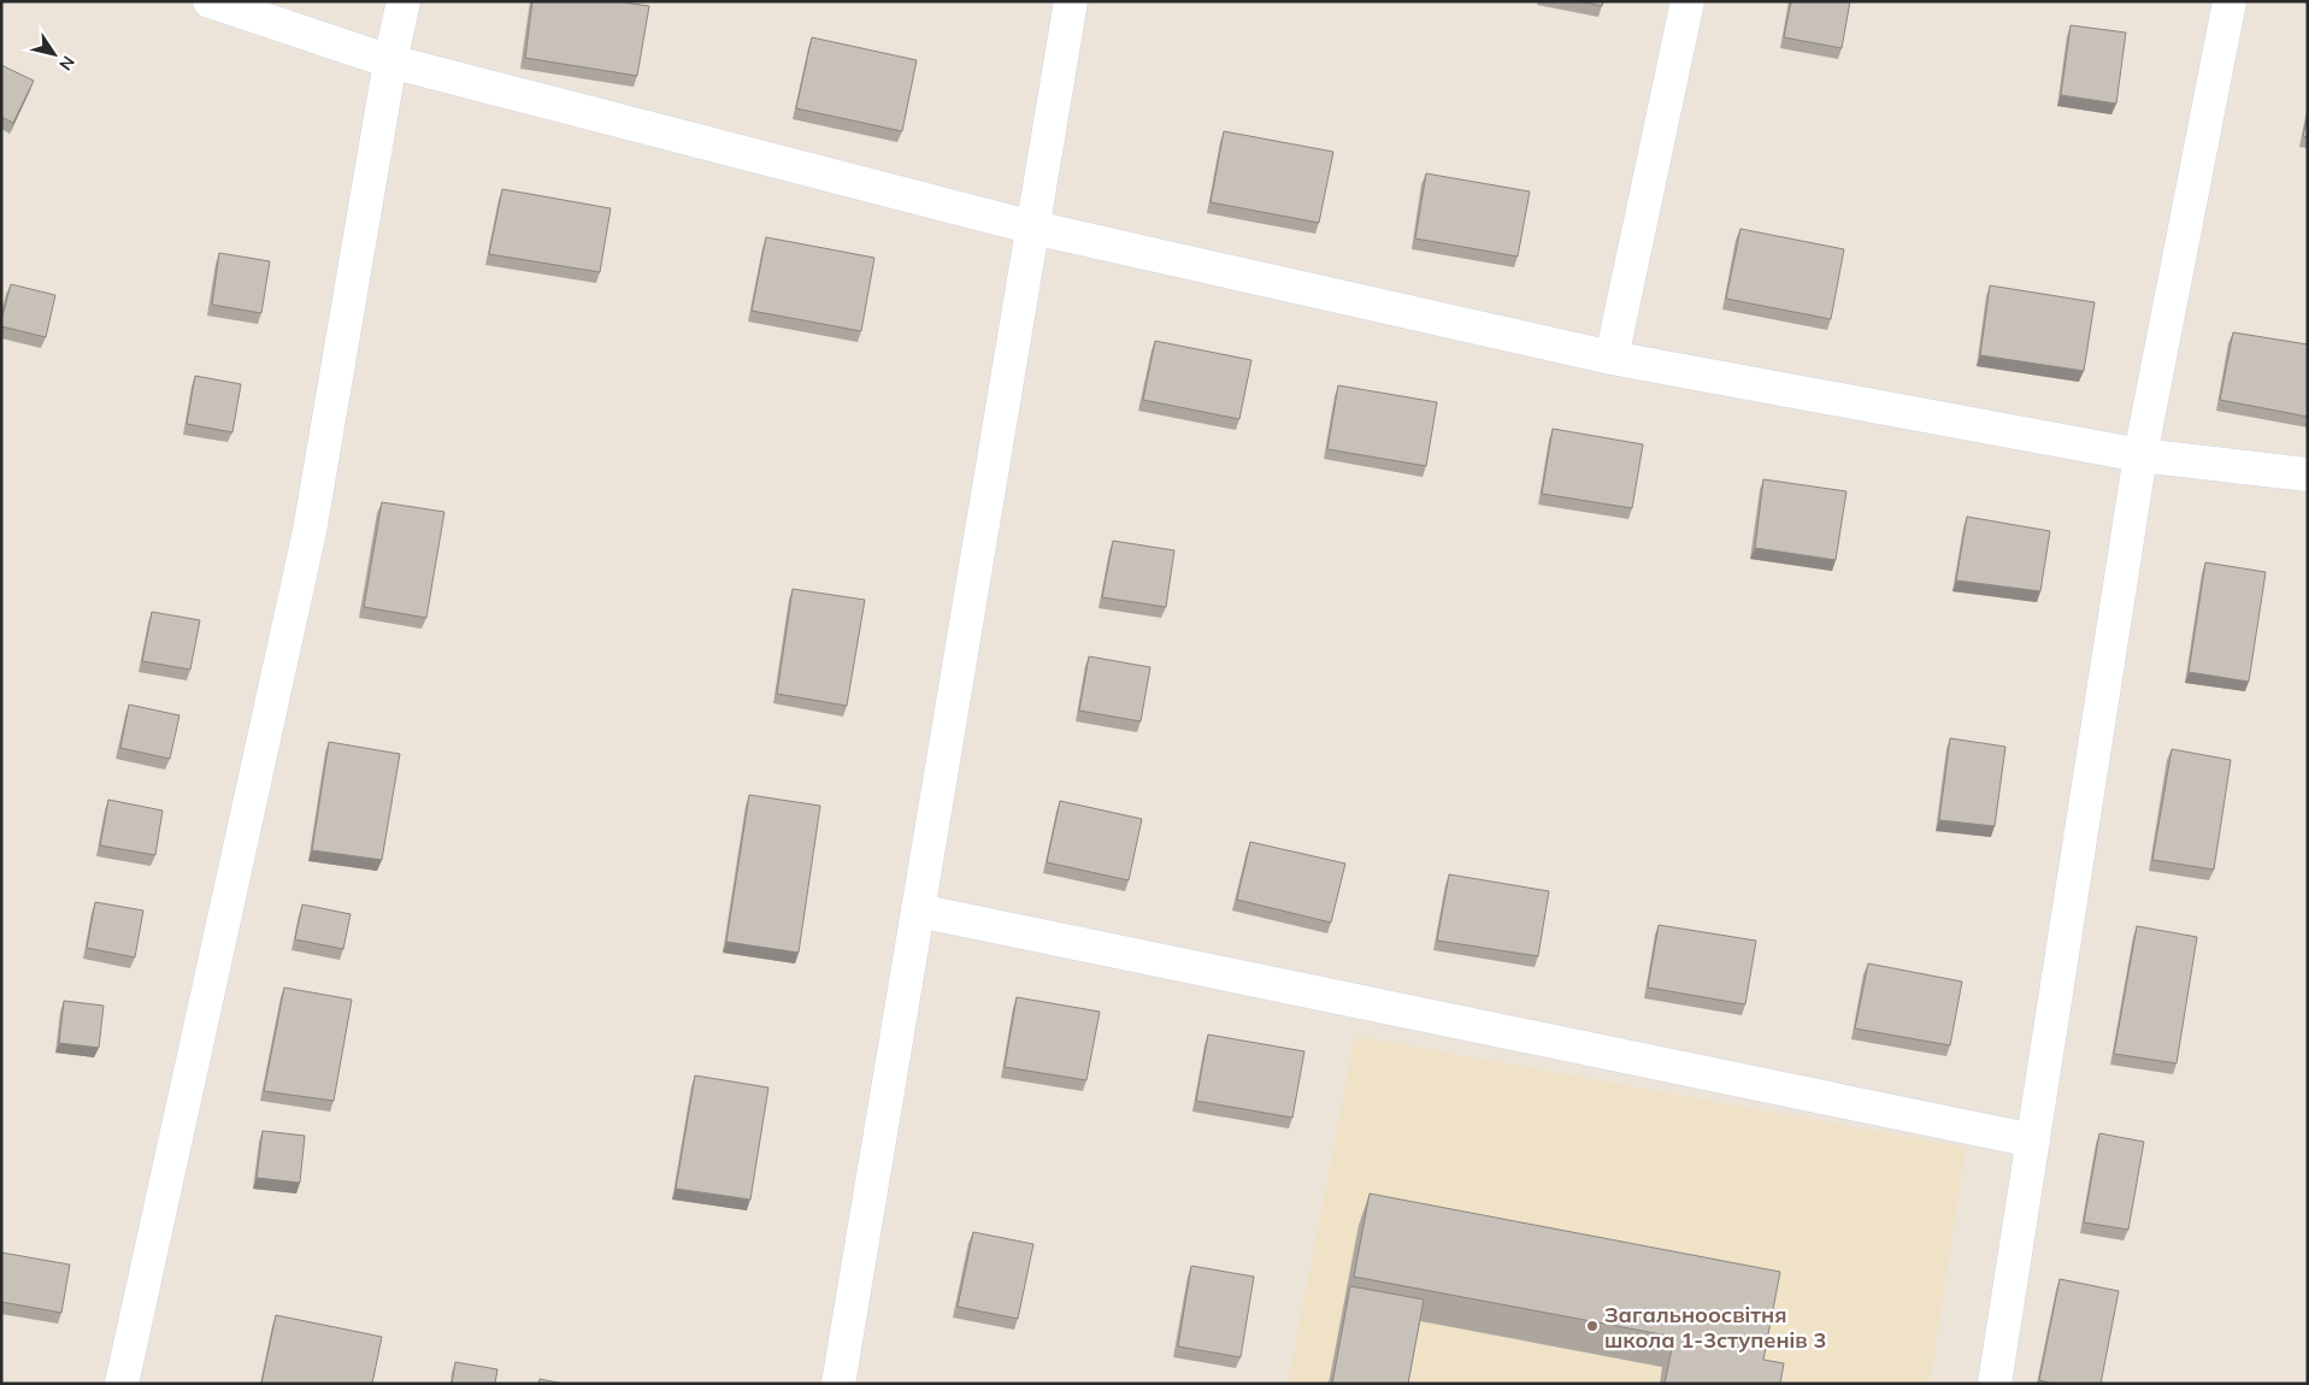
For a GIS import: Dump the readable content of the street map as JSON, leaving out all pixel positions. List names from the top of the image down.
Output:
{
  "places": ["Загальноосвiтня школа 1-3ступенiв 3"],
  "north": "bottom right"
}
